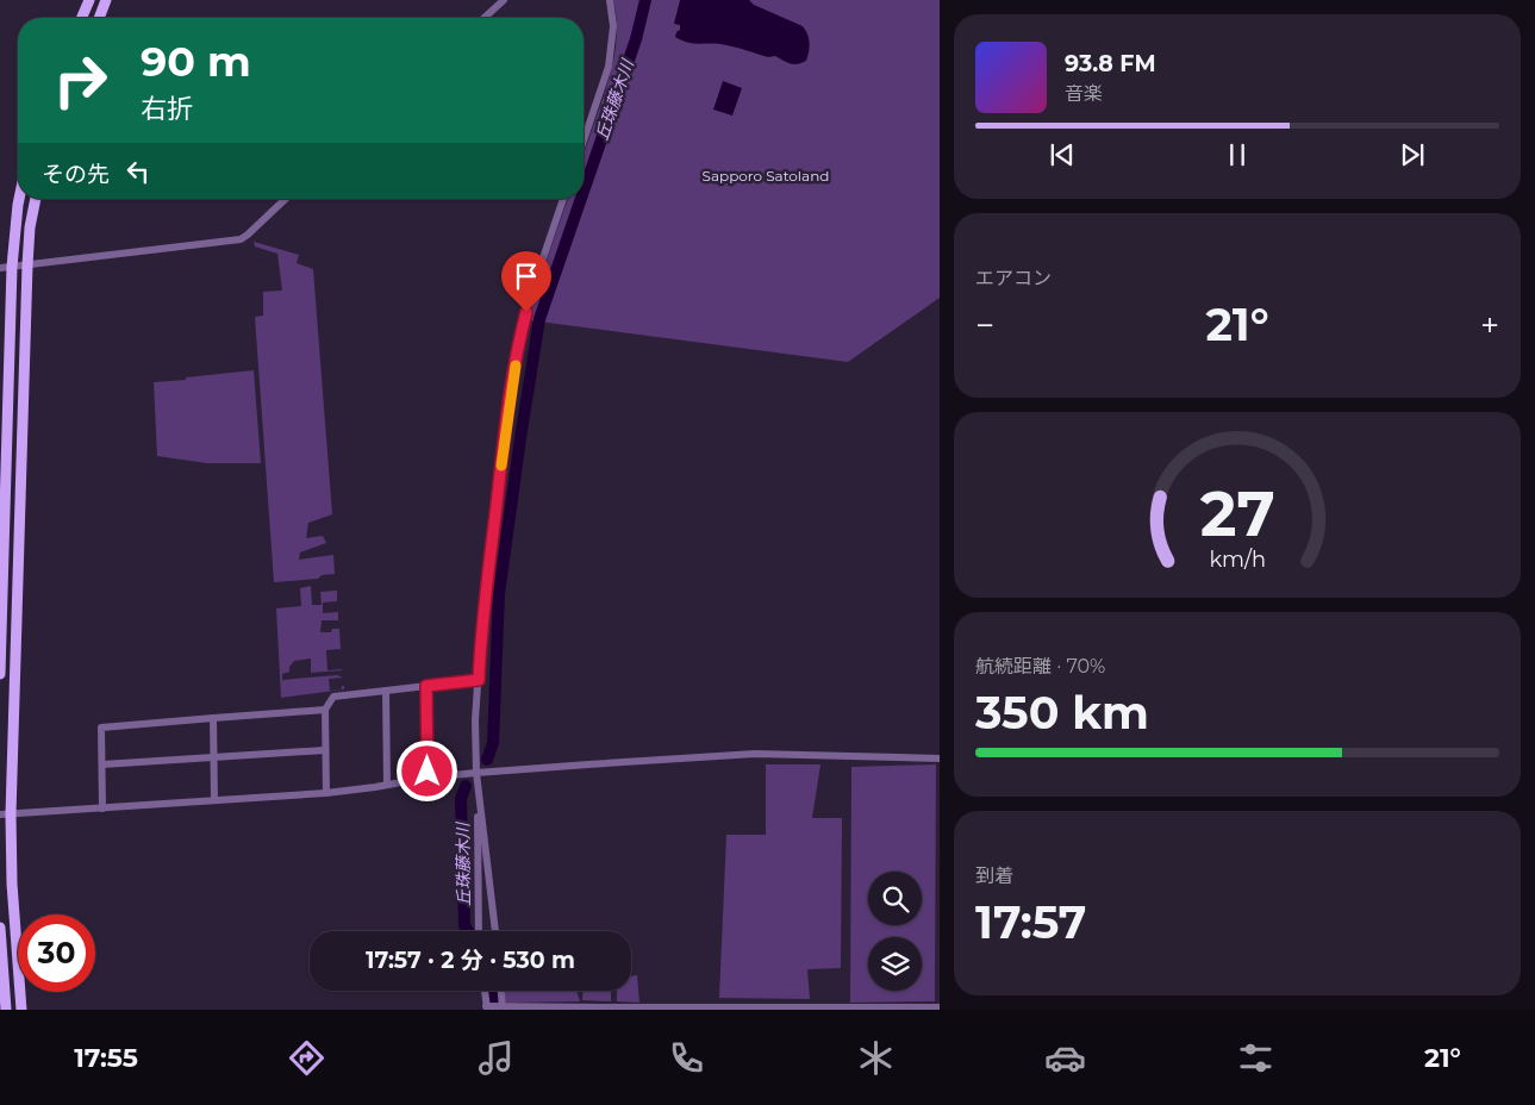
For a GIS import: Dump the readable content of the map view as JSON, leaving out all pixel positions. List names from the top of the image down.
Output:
{
  "water": ["丘珠藤木川"],
  "parks": ["Sapporo Satoland"],
  "page": {
    "turn": ["90 m", "右折"],
    "song": ["93.8 FM", "音楽"],
    "then": "その先",
    "tile": [
      "エアコン",
      ["航続距離 · 70%", "350 km"],
      ["到着", "17:57"]
    ],
    "heat": ["−", "21°", "+"],
    "limit": "30",
    "trip": "17:57 · 2 分 · 530 m",
    "tabs": ["17:55", "21°"],
    "gauge": ["27", "km/h"]
  }
}
